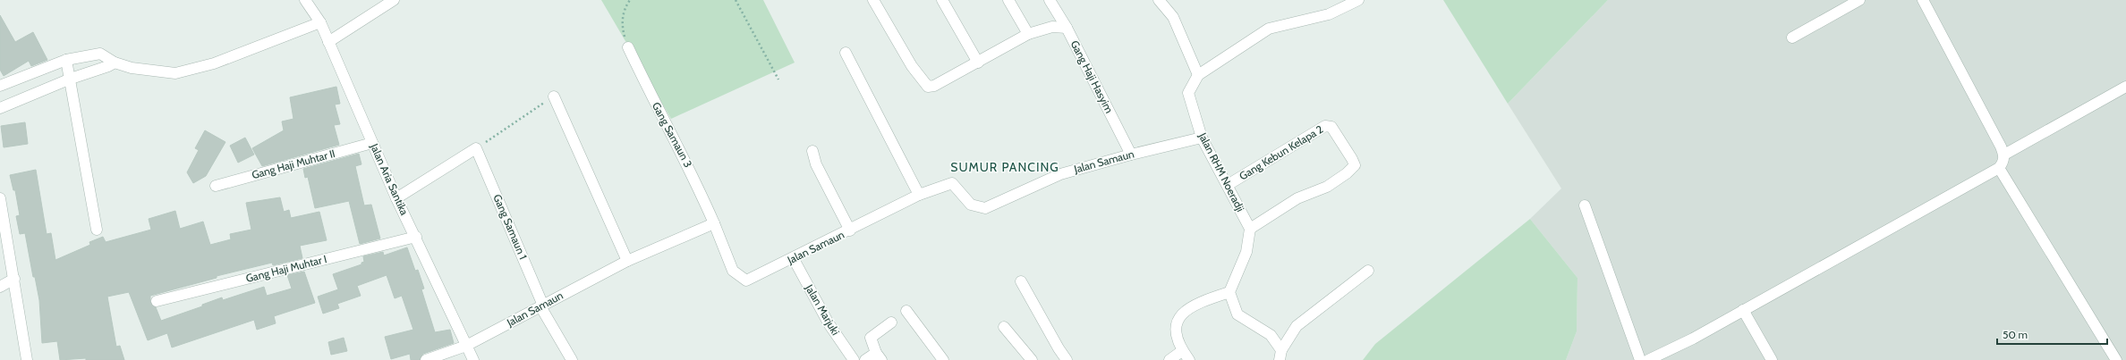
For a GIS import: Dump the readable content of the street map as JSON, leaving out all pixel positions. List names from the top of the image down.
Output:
{
  "streets": {
    "street": [
      "Gang Haji Hasyim",
      "Gang Samaun 3",
      "Gang Kebun Kelapa 2",
      "Jalan Samaun",
      "Gang Haji Muhtar II",
      "Jalan RHM Noeradji",
      "Jalan Aria Santika",
      "Gang Samaun 1",
      "Gang Haji Muhtar I",
      "Jalan Marjuki"
    ]
  },
  "crossings": [
    ["Gang Haji Hasyim", "Jalan Samaun"],
    ["Gang Samaun 3", "Jalan Samaun"],
    ["Gang Kebun Kelapa 2", "Jalan RHM Noeradji"],
    ["Jalan Samaun", "Jalan RHM Noeradji"],
    ["Jalan Samaun", "Jalan Aria Santika"],
    ["Jalan Samaun", "Gang Samaun 1"],
    ["Jalan Samaun", "Jalan Marjuki"],
    ["Gang Haji Muhtar II", "Jalan Aria Santika"],
    ["Jalan Aria Santika", "Gang Haji Muhtar I"]
  ],
  "districts": ["SUMUR PANCING"],
  "scale_bar": "50 m"
}
